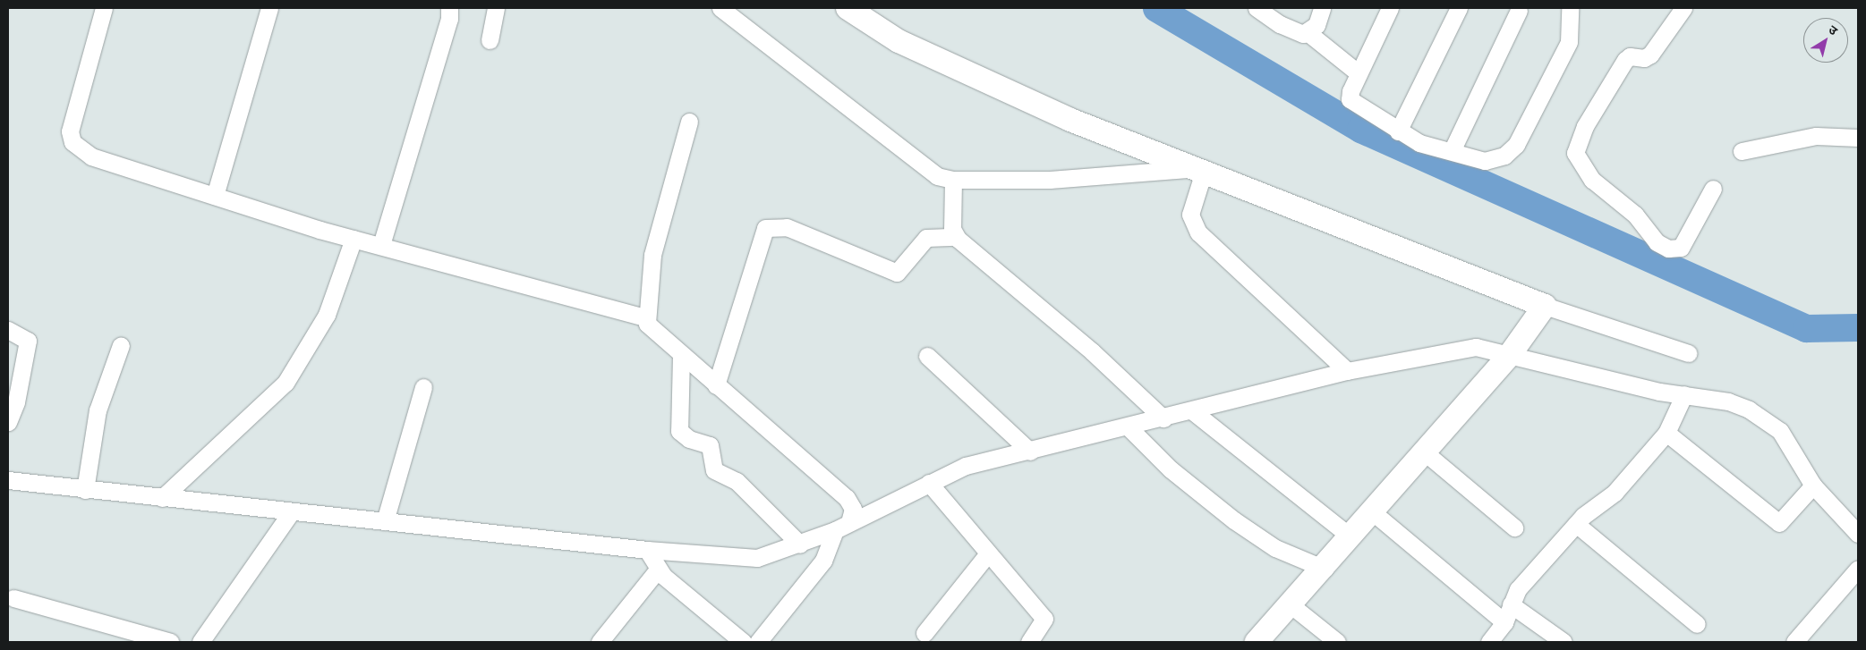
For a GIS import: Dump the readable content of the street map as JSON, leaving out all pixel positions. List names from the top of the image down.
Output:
{
  "north": "top right"
}
